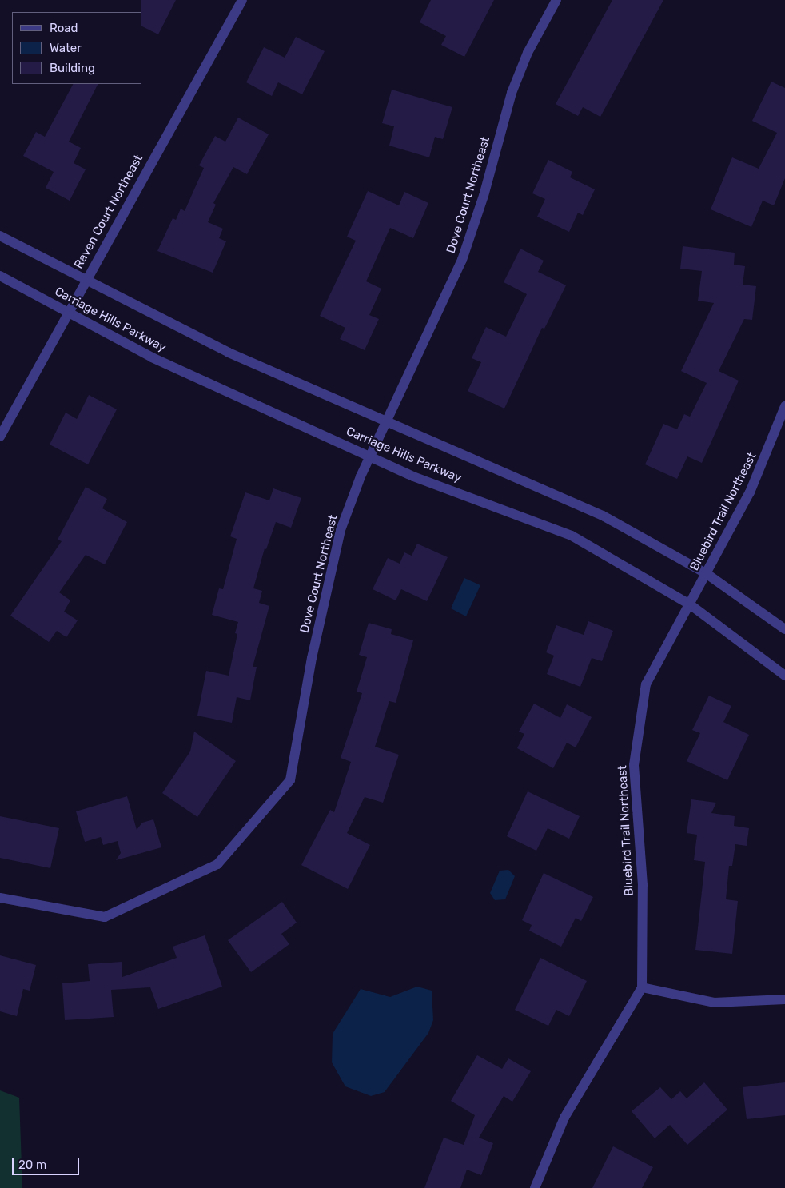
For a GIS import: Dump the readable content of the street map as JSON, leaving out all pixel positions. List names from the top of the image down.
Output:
{
  "streets": {
    "street": [
      "Dove Court Northeast",
      "Raven Court Northeast",
      "Carriage Hills Parkway",
      "Bluebird Trail Northeast"
    ]
  },
  "crossings": [
    ["Dove Court Northeast", "Carriage Hills Parkway"],
    ["Raven Court Northeast", "Carriage Hills Parkway"],
    ["Carriage Hills Parkway", "Bluebird Trail Northeast"]
  ],
  "legend": ["Road", "Water", "Building"],
  "scale_bar": "20 m"
}
